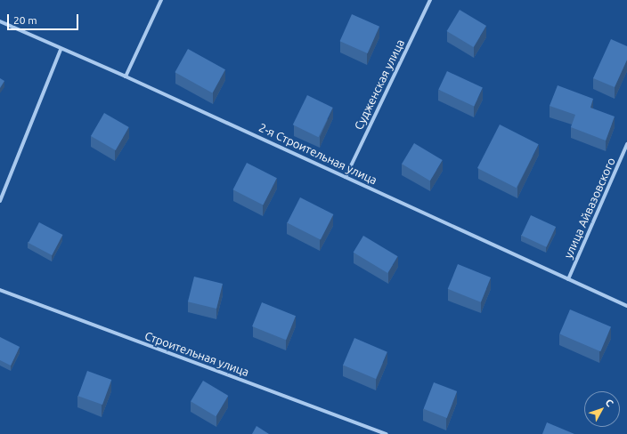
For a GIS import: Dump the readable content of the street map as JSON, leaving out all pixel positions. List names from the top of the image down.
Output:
{
  "streets": {
    "street": [
      "Судженская улица",
      "2-я Строительная улица",
      "улица Айвазовского",
      "Строительная улица"
    ]
  },
  "crossings": [
    ["Судженская улица", "2-я Строительная улица"],
    ["2-я Строительная улица", "улица Айвазовского"]
  ],
  "scale_bar": "20 m",
  "north": "top right"
}
